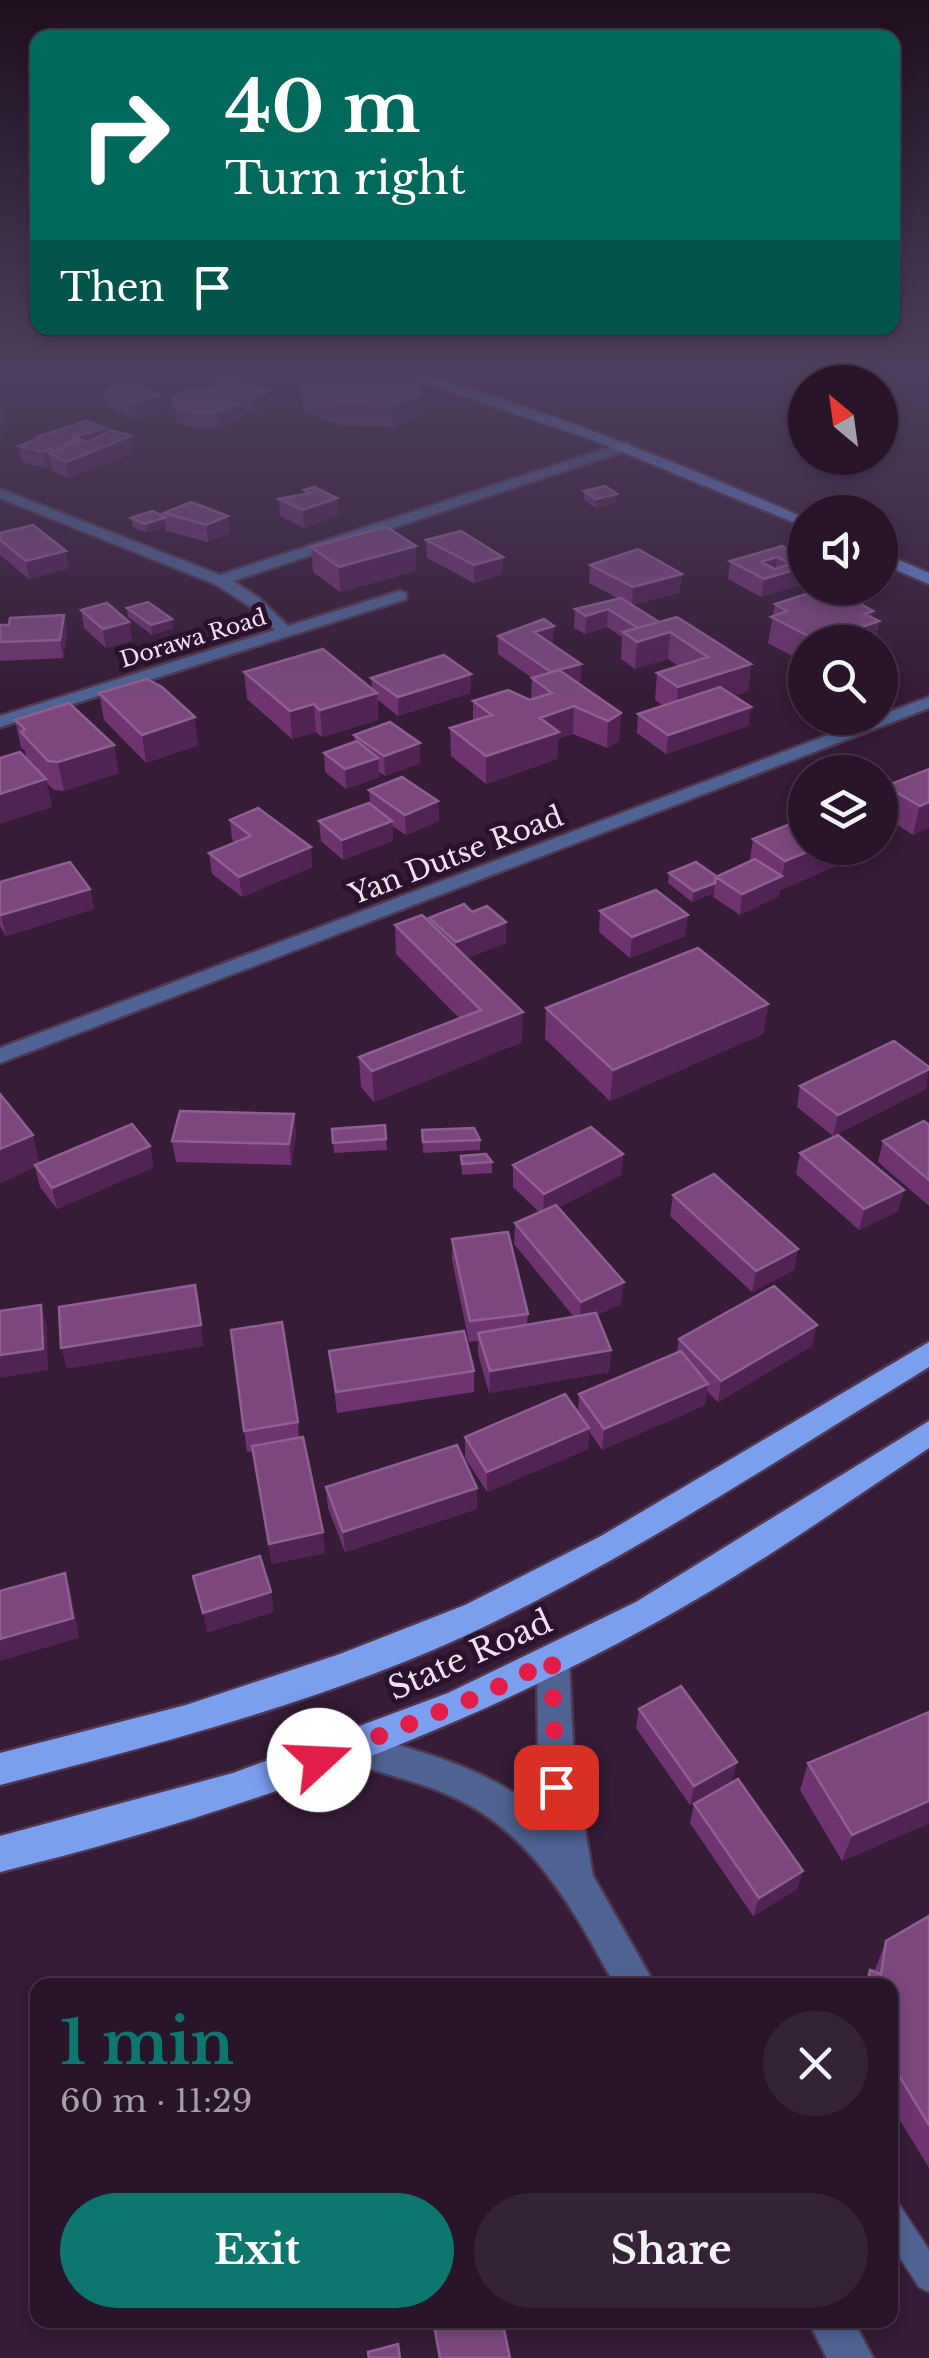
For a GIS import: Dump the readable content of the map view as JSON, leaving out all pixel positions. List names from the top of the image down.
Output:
{
  "streets": {
    "main road": ["State Road"],
    "street": ["Dorawa Road", "Yan Dutse Road"]
  },
  "north": "top left",
  "page": {
    "turn": ["40 m", "Turn right"],
    "then": "Then",
    "heading": ["1 min", "60 m · 11:29"],
    "buttons": ["Exit", "Share"]
  }
}
